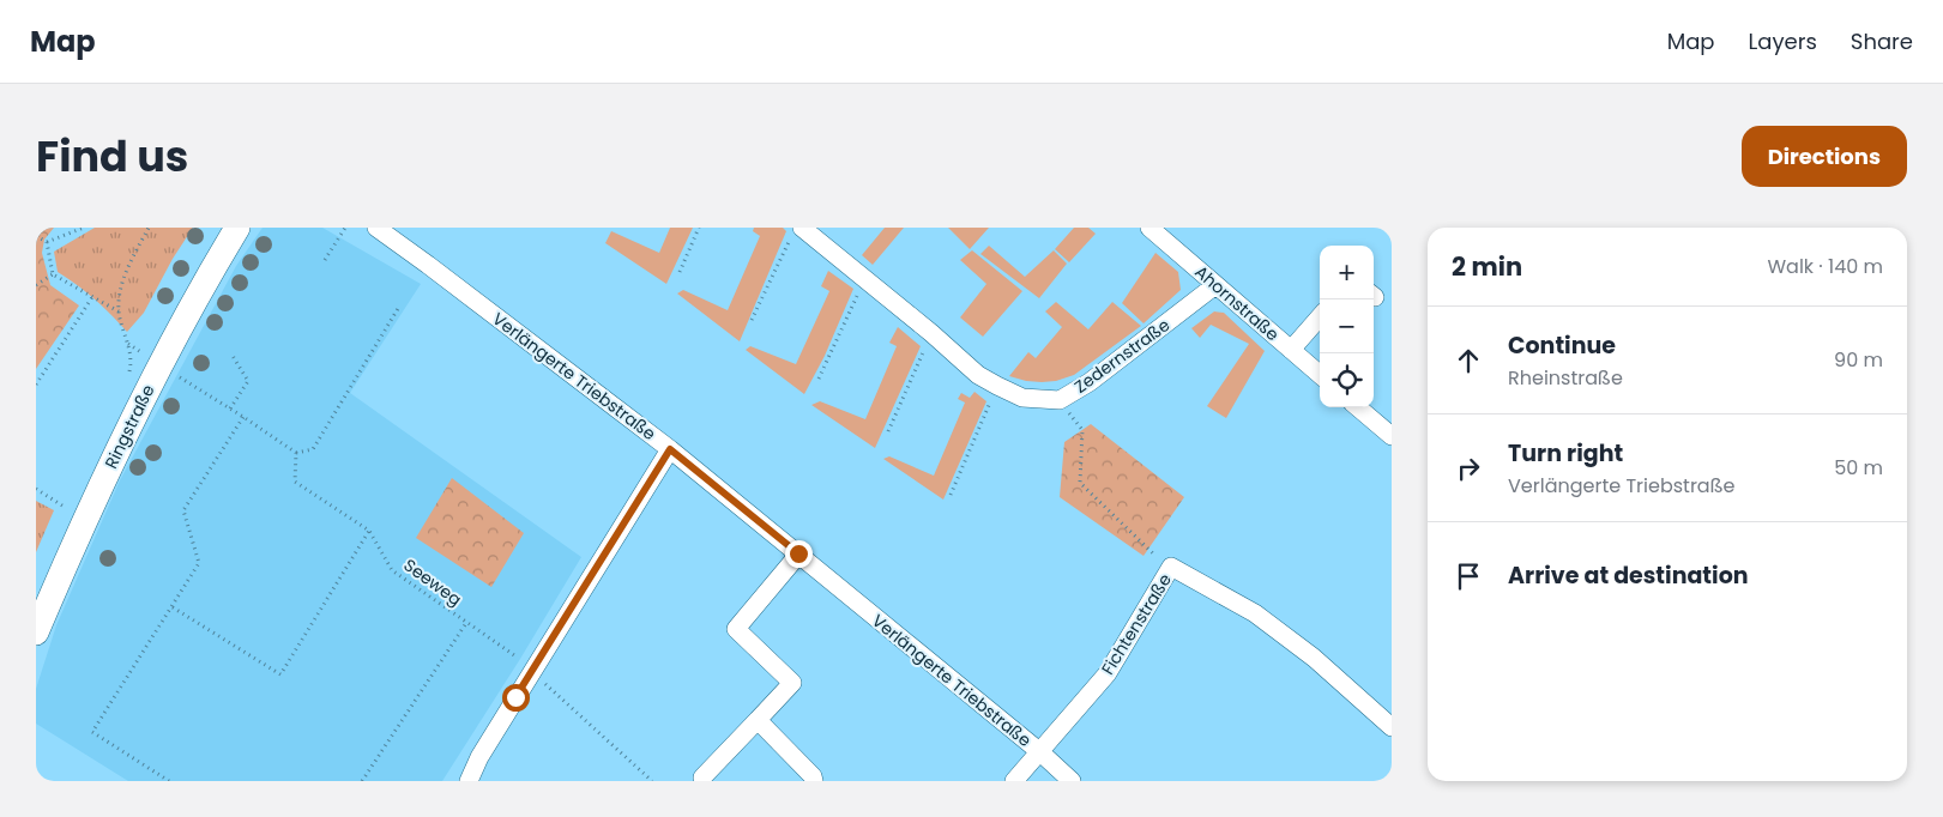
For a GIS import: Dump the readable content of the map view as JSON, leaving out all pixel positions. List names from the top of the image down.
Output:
{
  "streets": {
    "main road": ["Ringstraße"],
    "street": [
      "Ahornstraße",
      "Zedernstraße",
      "Verlängerte Triebstraße",
      "Fichtenstraße"
    ],
    "path": ["Seeweg"]
  },
  "crossings": [
    ["Ahornstraße", "Zedernstraße"],
    ["Verlängerte Triebstraße", "Fichtenstraße"]
  ],
  "page": {
    "header": "Map",
    "nav": ["Map", "Layers", "Share"],
    "title": "Find us",
    "buttons": "Directions",
    "heading": ["2 min", "Walk · 140 m"],
    "map_buttons": ["+", "−"],
    "list": [
      ["Continue", "Rheinstraße", "90 m"],
      ["Turn right", "Verlängerte Triebstraße", "50 m"],
      "Arrive at destination"
    ]
  }
}
